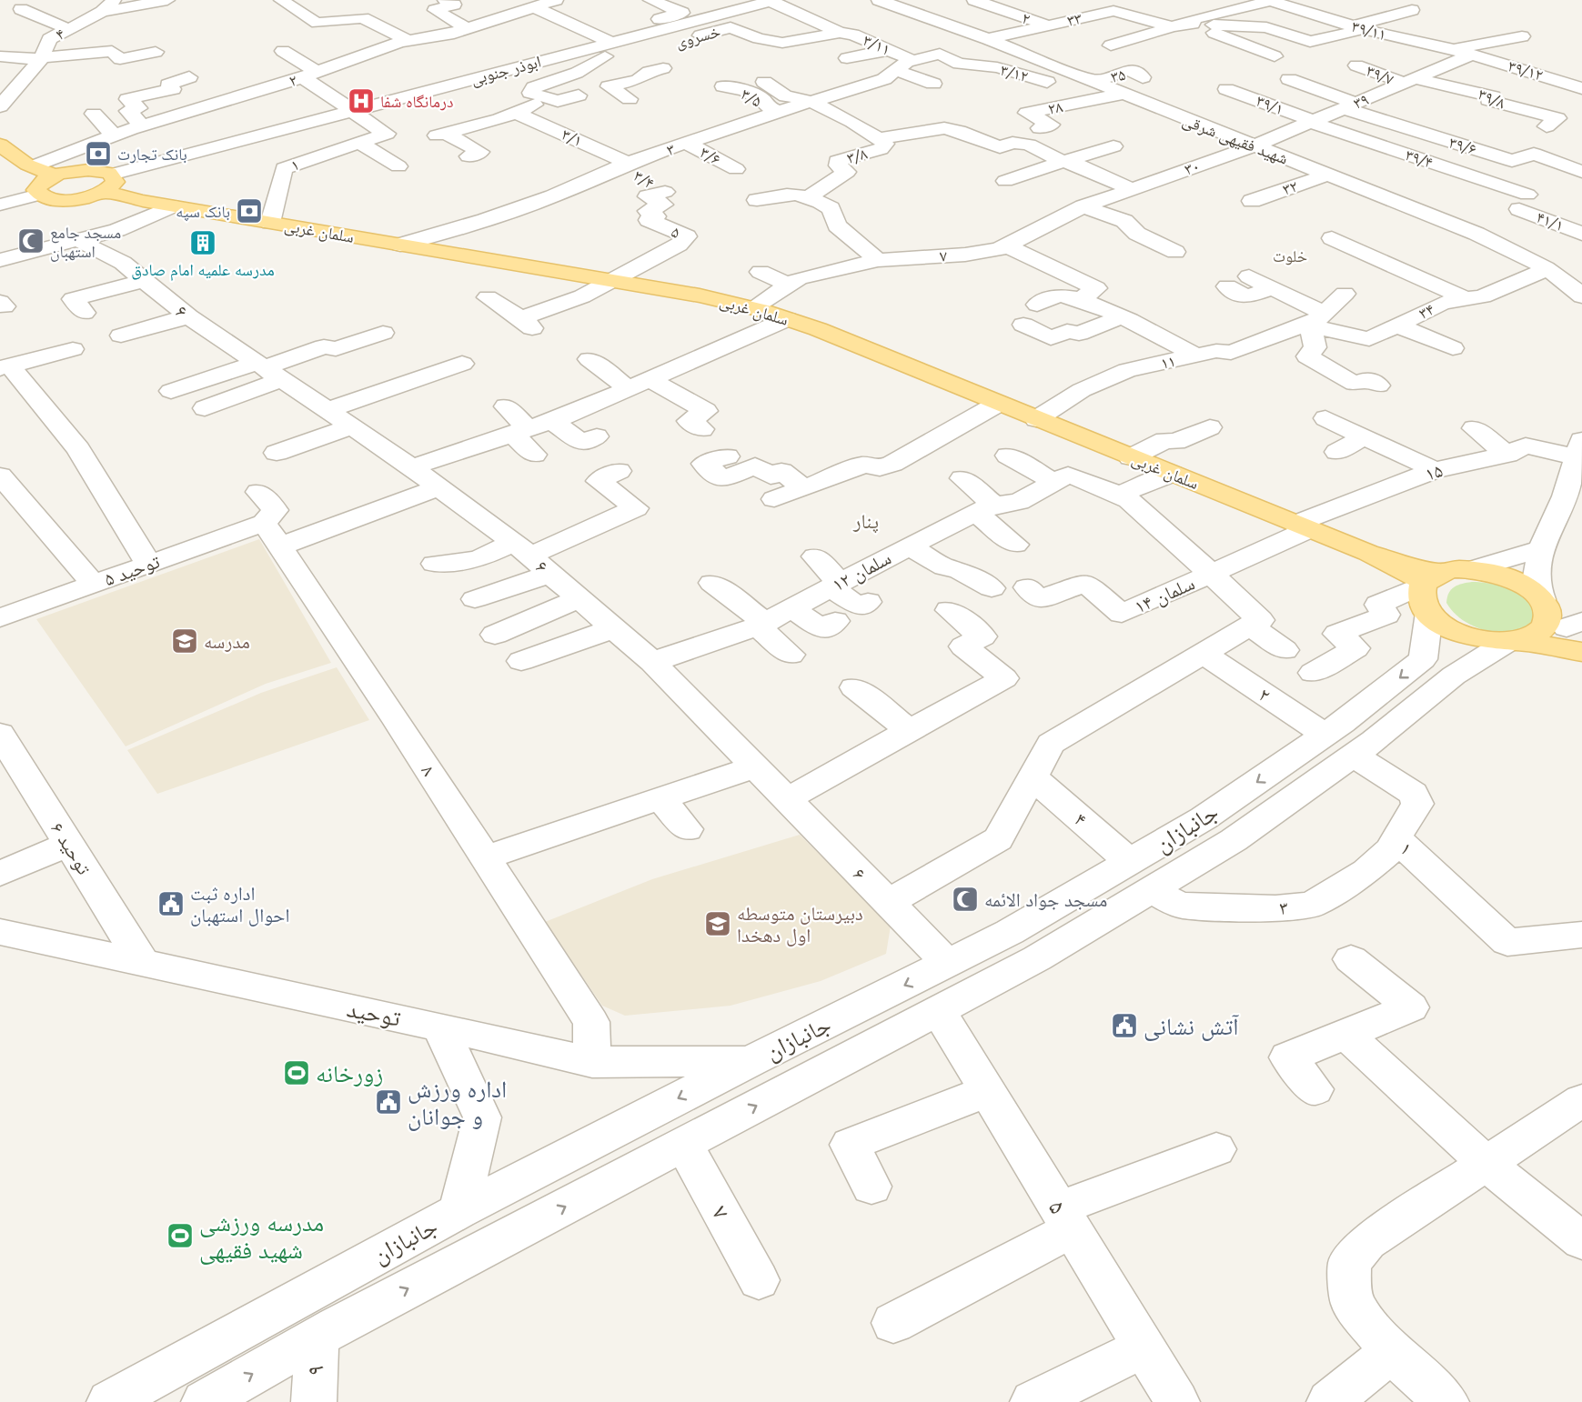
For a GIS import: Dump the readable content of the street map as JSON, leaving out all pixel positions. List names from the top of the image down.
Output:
{
  "streets": {
    "main road": ["سلمان غربی"],
    "street": [
      "۲",
      "۳۳",
      "۳۹/۱۱",
      "۴",
      "خسروی",
      "۳/۱۱",
      "ابوذر جنوبی",
      "۳۹/۱۲",
      "۳/۱۲",
      "۳۹/۷",
      "۳۵",
      "۳/۵",
      "۳۹/۸",
      "۳۹",
      "۳۹/۱",
      "۲۸",
      "۳/۱",
      "شهید فقیهی شرقی",
      "۳۹/۶",
      "۳",
      "۳/۶",
      "۳/۸",
      "۳۹/۴",
      "۱",
      "۳۰",
      "۳/۴",
      "۳۲",
      "۴۱/۱",
      "۵",
      "۷",
      "۶",
      "۳۴",
      "۱۱",
      "۱۵",
      "توحید ۵",
      "سلمان ۱۲",
      "سلمان ۱۴",
      "۸",
      "جانبازان",
      "توحید ۶",
      "توحید",
      "۹"
    ]
  },
  "crossings": [
    ["۲", "۳۳"],
    ["۲", "۱"],
    ["۲", "جانبازان"],
    ["۳۳", "۳۹/۱۱"],
    ["۳۳", "شهید فقیهی شرقی"],
    ["۳۹/۱۱", "۳۹/۱۲"],
    ["۳۹/۱۱", "۳۹"],
    ["۴", "۳"],
    ["۴", "جانبازان"],
    ["خسروی", "۳/۱۱"],
    ["خسروی", "ابوذر جنوبی"],
    ["۳/۱۱", "۳"],
    ["ابوذر جنوبی", "سلمان غربی"],
    ["۳۹/۱۲", "۳۹"],
    ["۳/۱۲", "۲۸"],
    ["۳/۱۲", "۳"],
    ["۳۹/۷", "۳۹/۸"],
    ["۳۹/۷", "۳۹"],
    ["۳۵", "شهید فقیهی شرقی"],
    ["۳/۵", "۳"],
    ["۳۹/۸", "۳۹"],
    ["۳۹", "۳۹/۱"],
    ["۳۹", "شهید فقیهی شرقی"],
    ["۳۹", "۳۹/۶"],
    ["۳۹", "۳۹/۴"],
    ["۳۹", "۳۰"],
    ["۳۹/۱", "۳۹/۴"],
    ["۲۸", "شهید فقیهی شرقی"],
    ["۳/۱", "۳"],
    ["۳/۱", "۳/۴"],
    ["شهید فقیهی شرقی", "۳۰"],
    ["شهید فقیهی شرقی", "۳۲"],
    ["شهید فقیهی شرقی", "۳۴"],
    ["۳", "۳/۶"],
    ["۳", "۳/۸"],
    ["۳", "۱"],
    ["۳", "۳/۴"],
    ["۳", "سلمان غربی"],
    ["۳", "جانبازان"],
    ["۳۹/۴", "۴۱/۱"],
    ["۱", "سلمان غربی"],
    ["۱", "جانبازان"],
    ["۳۰", "۷"],
    ["۳/۴", "۵"],
    ["سلمان غربی", "۵"],
    ["سلمان غربی", "۷"],
    ["سلمان غربی", "۱۱"],
    ["سلمان غربی", "۱۵"],
    ["سلمان غربی", "سلمان ۱۴"],
    ["سلمان غربی", "جانبازان"],
    ["۵", "جانبازان"],
    ["۷", "جانبازان"],
    ["۶", "توحید ۵"],
    ["۶", "سلمان ۱۲"],
    ["۶", "جانبازان"],
    ["۳۴", "۱۱"],
    ["۱۵", "سلمان ۱۴"],
    ["توحید ۵", "۸"],
    ["۸", "توحید"],
    ["جانبازان", "توحید"],
    ["جانبازان", "۹"],
    ["توحید ۶", "توحید"]
  ],
  "districts": ["خلوت", "پنار"],
  "places": {
    "hospital": ["درمانگاه شفا"],
    "bank": ["بانک تجارت", "بانک سپه"],
    "mosque": ["مسجد جامع استهبان", "مسجد جواد الائمه"],
    "building": ["مدرسه علمیه امام صادق"],
    "school or university": ["مدرسه", "دبیرستان متوسطه اول دهخدا"],
    "public building": ["اداره ثبت احوال استهبان", "آتش نشانی", "اداره ورزش و جوانان"],
    "sports": ["زورخانه", "مدرسه ورزشی شهید فقیهی"]
  }
}
